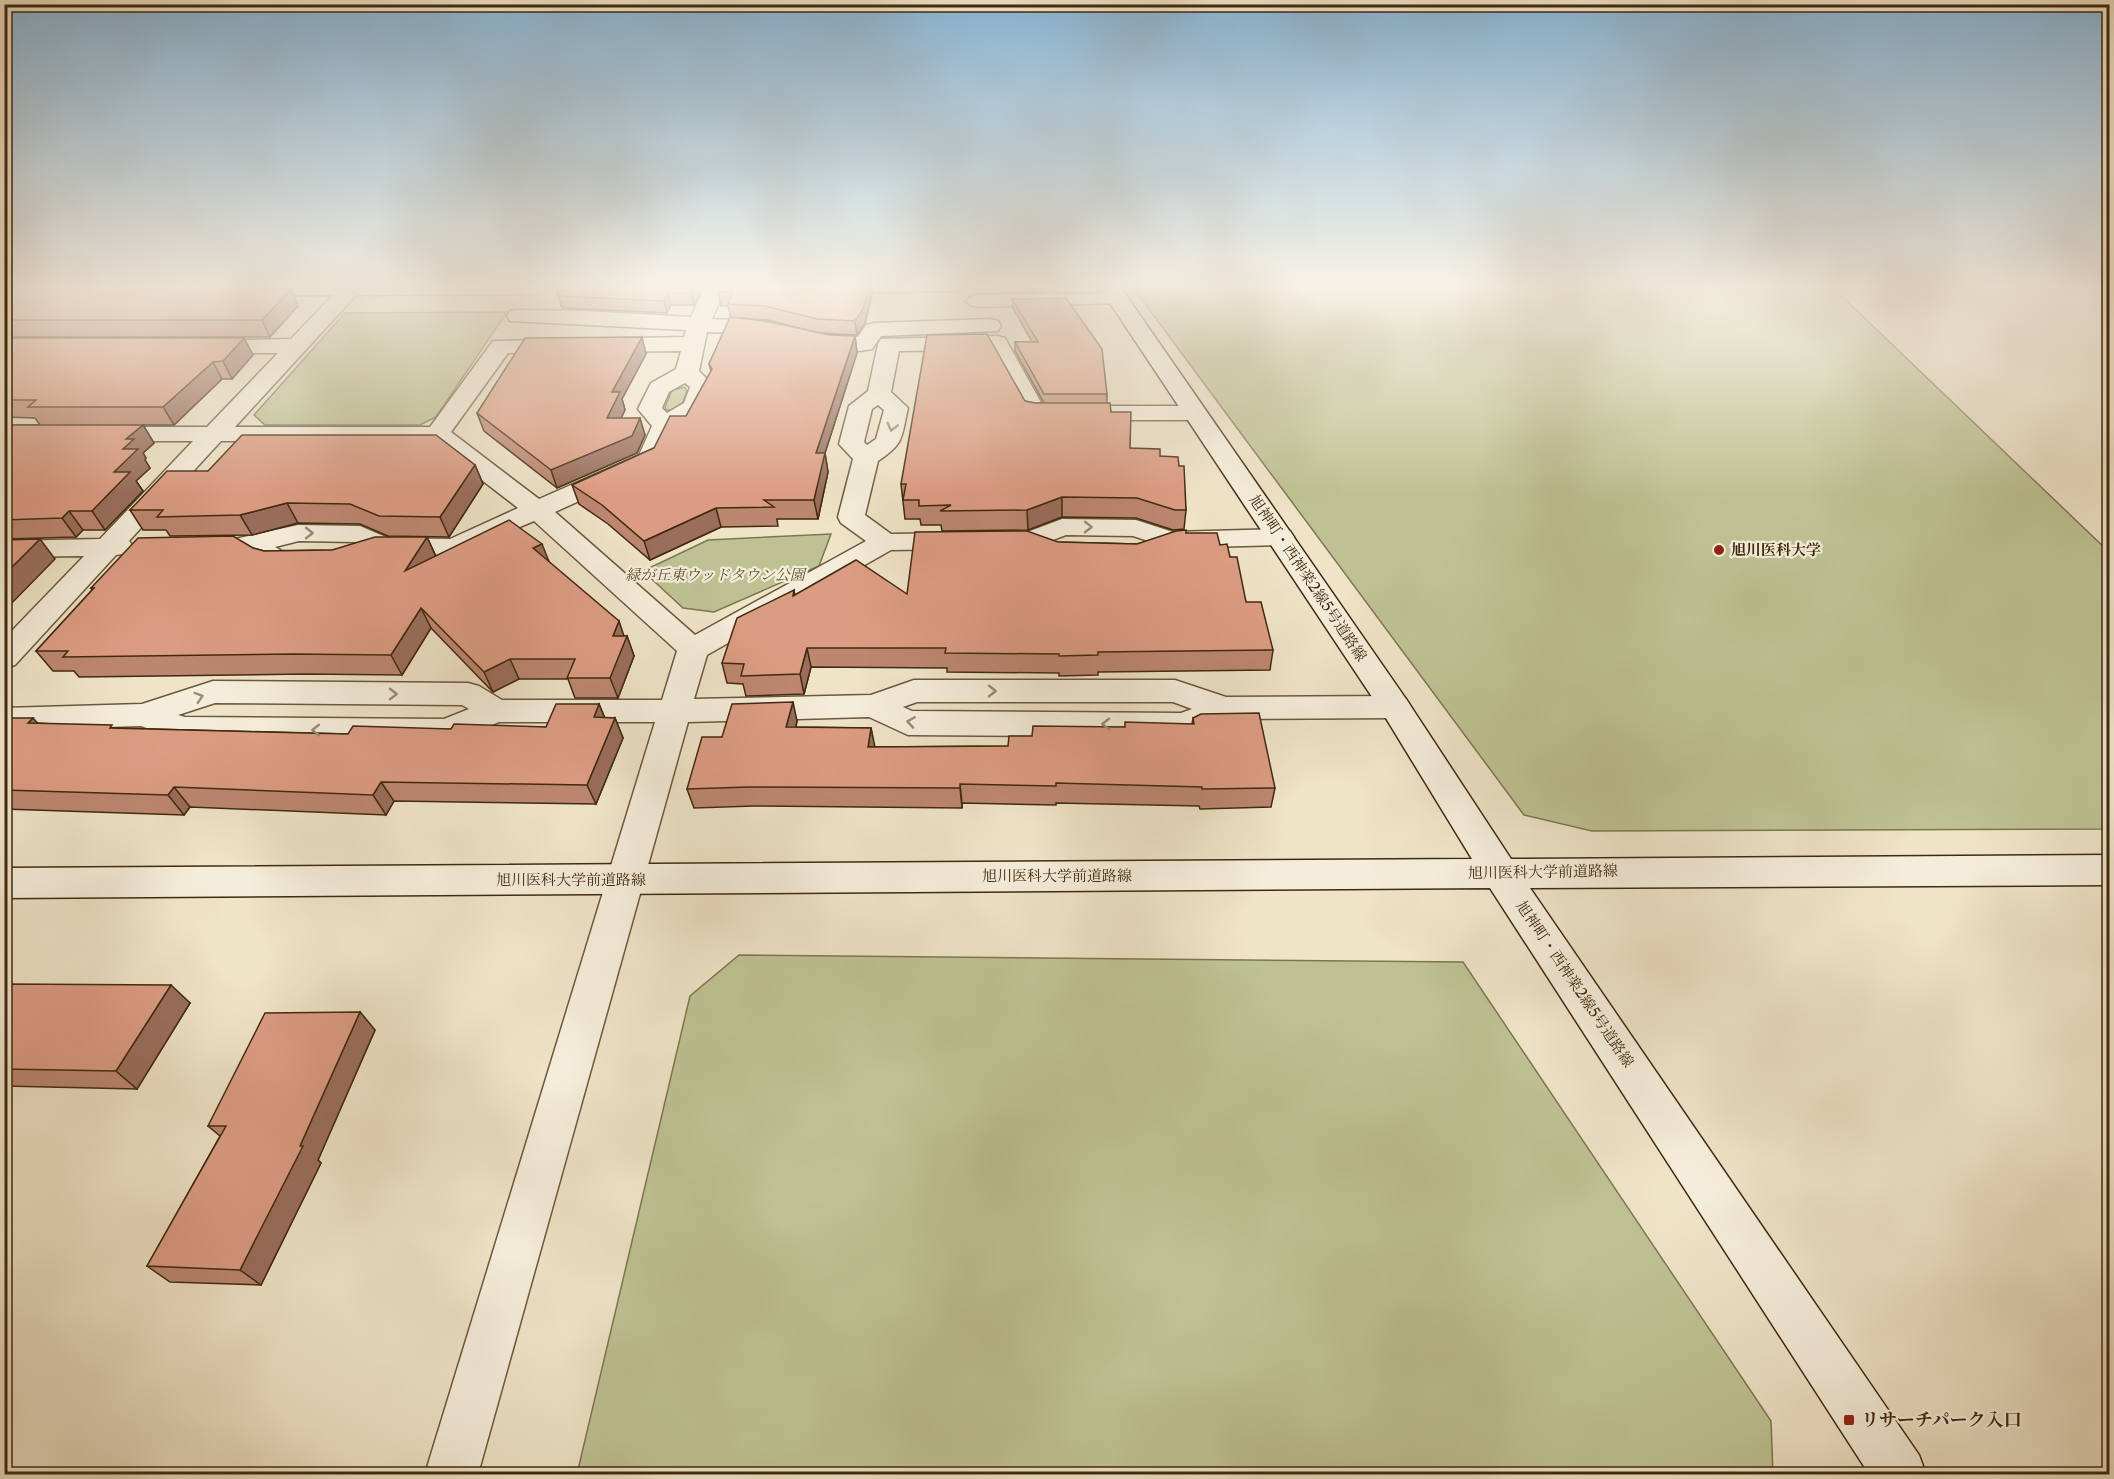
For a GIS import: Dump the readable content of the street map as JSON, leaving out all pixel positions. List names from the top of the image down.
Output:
{
  "streets": {
    "street": ["旭神町・西神楽2線5号道路線", "旭川医科大学前道路線"]
  },
  "crossings": [
    ["旭神町・西神楽2線5号道路線", "旭川医科大学前道路線"]
  ],
  "parks": ["緑が丘東ウッドタウン公園"],
  "places": {
    "other": ["旭川医科大学"],
    "transit": ["リサーチパーク入口"]
  }
}
